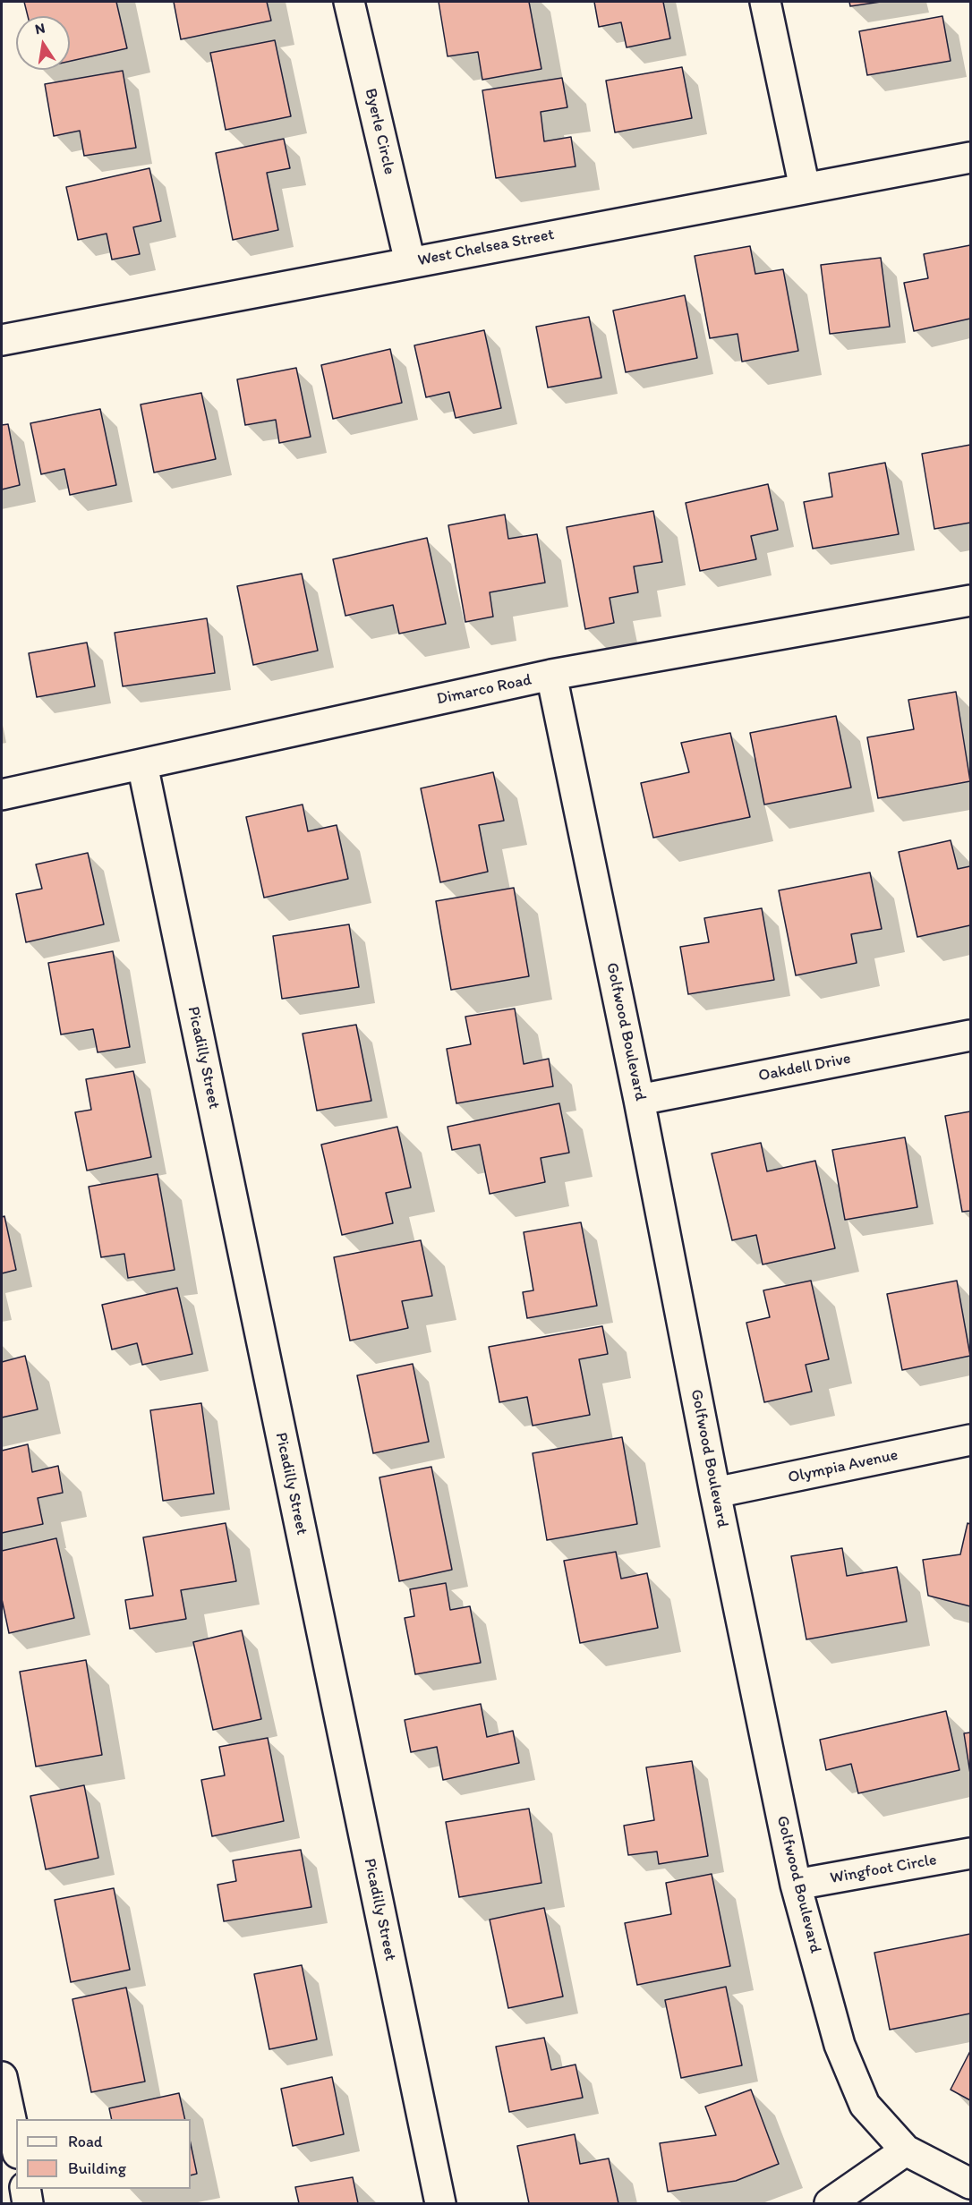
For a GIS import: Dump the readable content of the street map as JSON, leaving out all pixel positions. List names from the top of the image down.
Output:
{
  "streets": {
    "street": [
      "Byerle Circle",
      "West Chelsea Street",
      "Dimarco Road",
      "Golfwood Boulevard",
      "Picadilly Street",
      "Oakdell Drive",
      "Olympia Avenue",
      "Wingfoot Circle"
    ]
  },
  "crossings": [
    ["Byerle Circle", "West Chelsea Street"],
    ["Dimarco Road", "Golfwood Boulevard"],
    ["Dimarco Road", "Picadilly Street"],
    ["Golfwood Boulevard", "Oakdell Drive"],
    ["Golfwood Boulevard", "Olympia Avenue"],
    ["Golfwood Boulevard", "Wingfoot Circle"]
  ],
  "legend": ["Road", "Building"],
  "north": "top"
}
